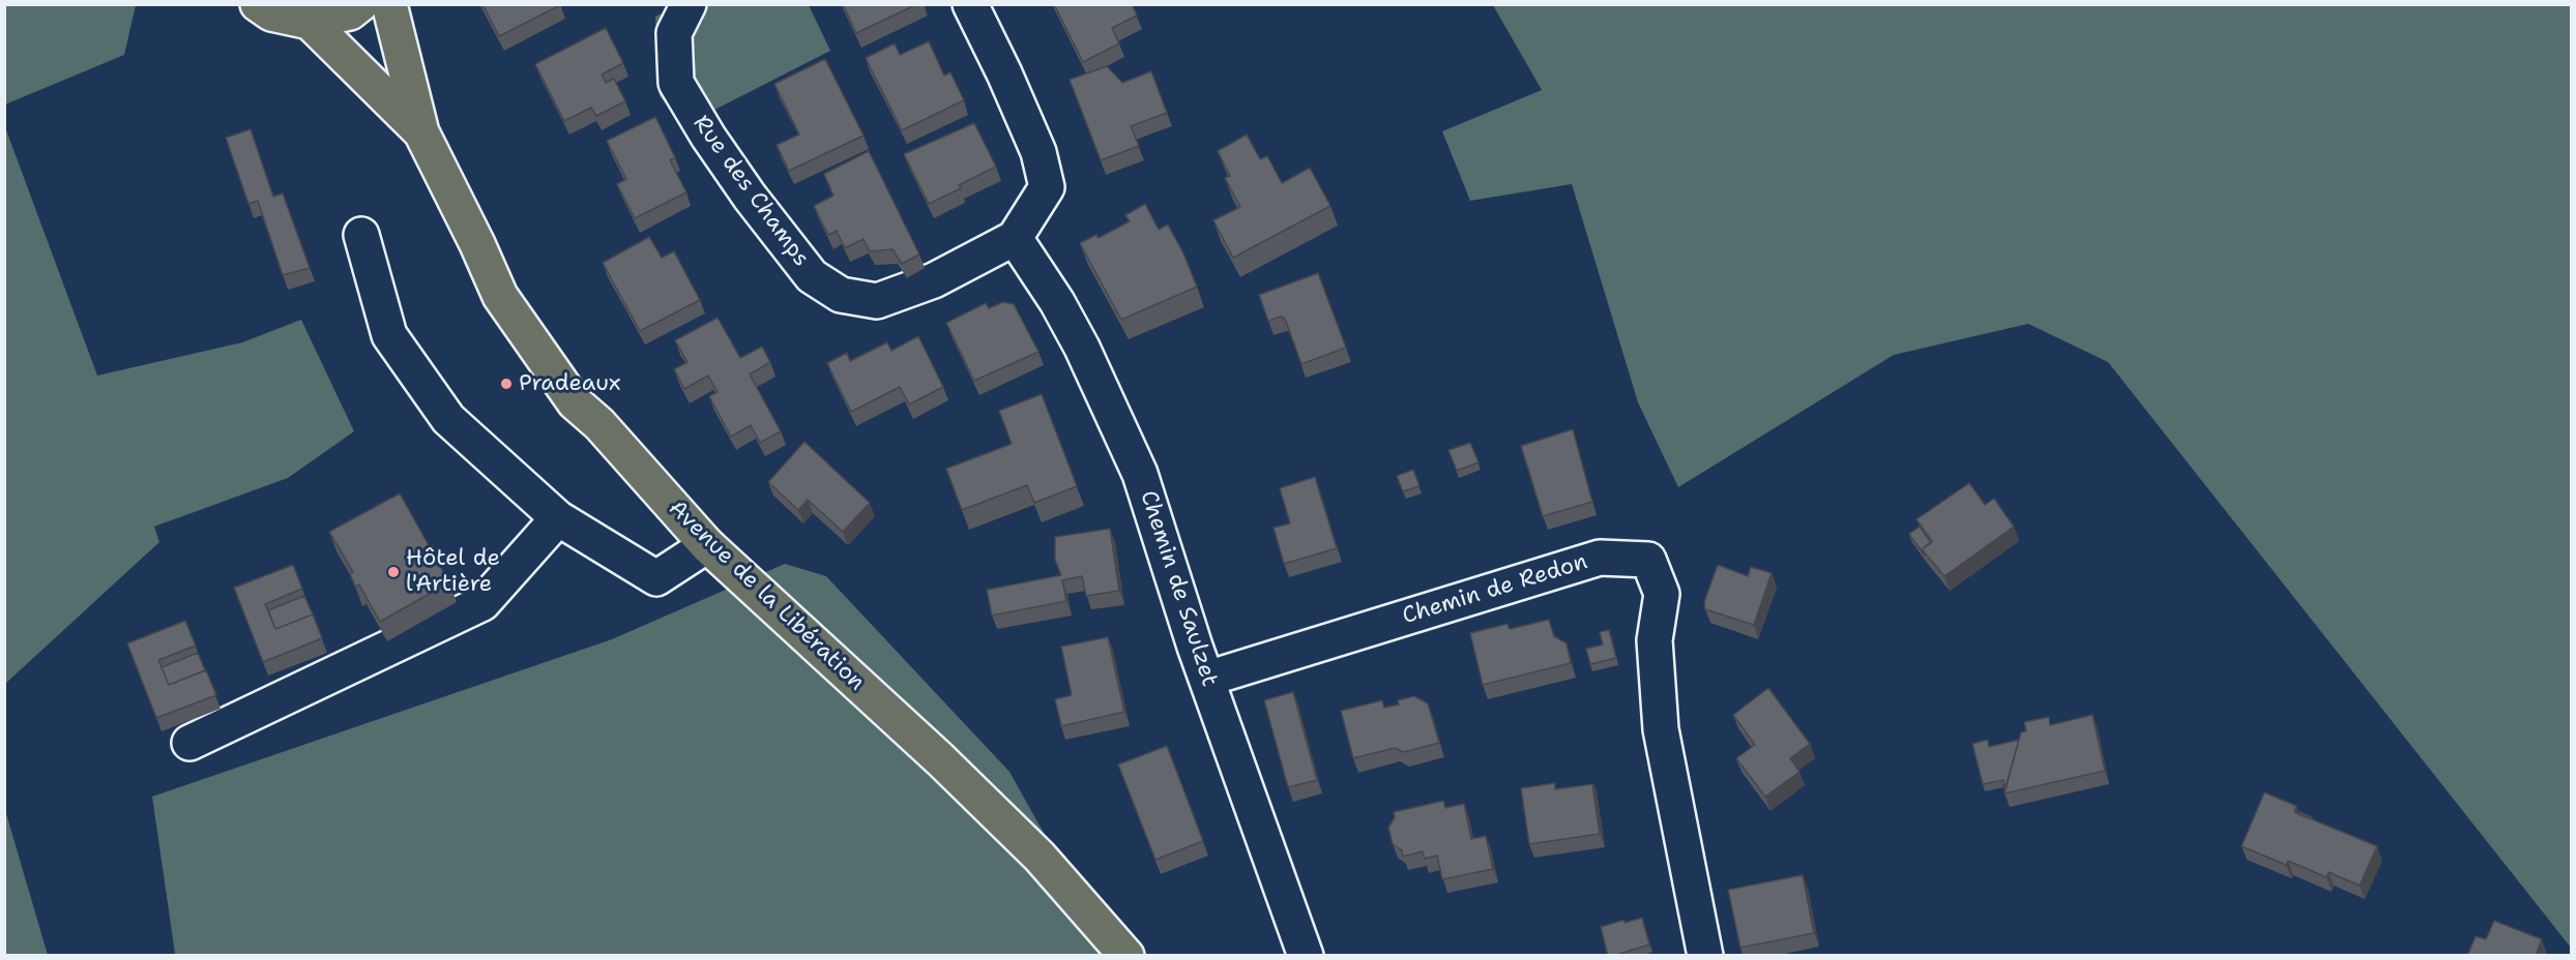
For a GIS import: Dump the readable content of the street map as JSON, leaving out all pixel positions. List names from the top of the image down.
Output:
{
  "streets": {
    "main road": ["Avenue de la Libération"],
    "street": ["Rue des Champs", "Chemin de Saulzet", "Chemin de Redon"]
  },
  "crossings": [
    ["Rue des Champs", "Chemin de Saulzet"],
    ["Chemin de Saulzet", "Chemin de Redon"]
  ],
  "places": ["Pradeaux", "Hôtel de l'Artière"]
}
